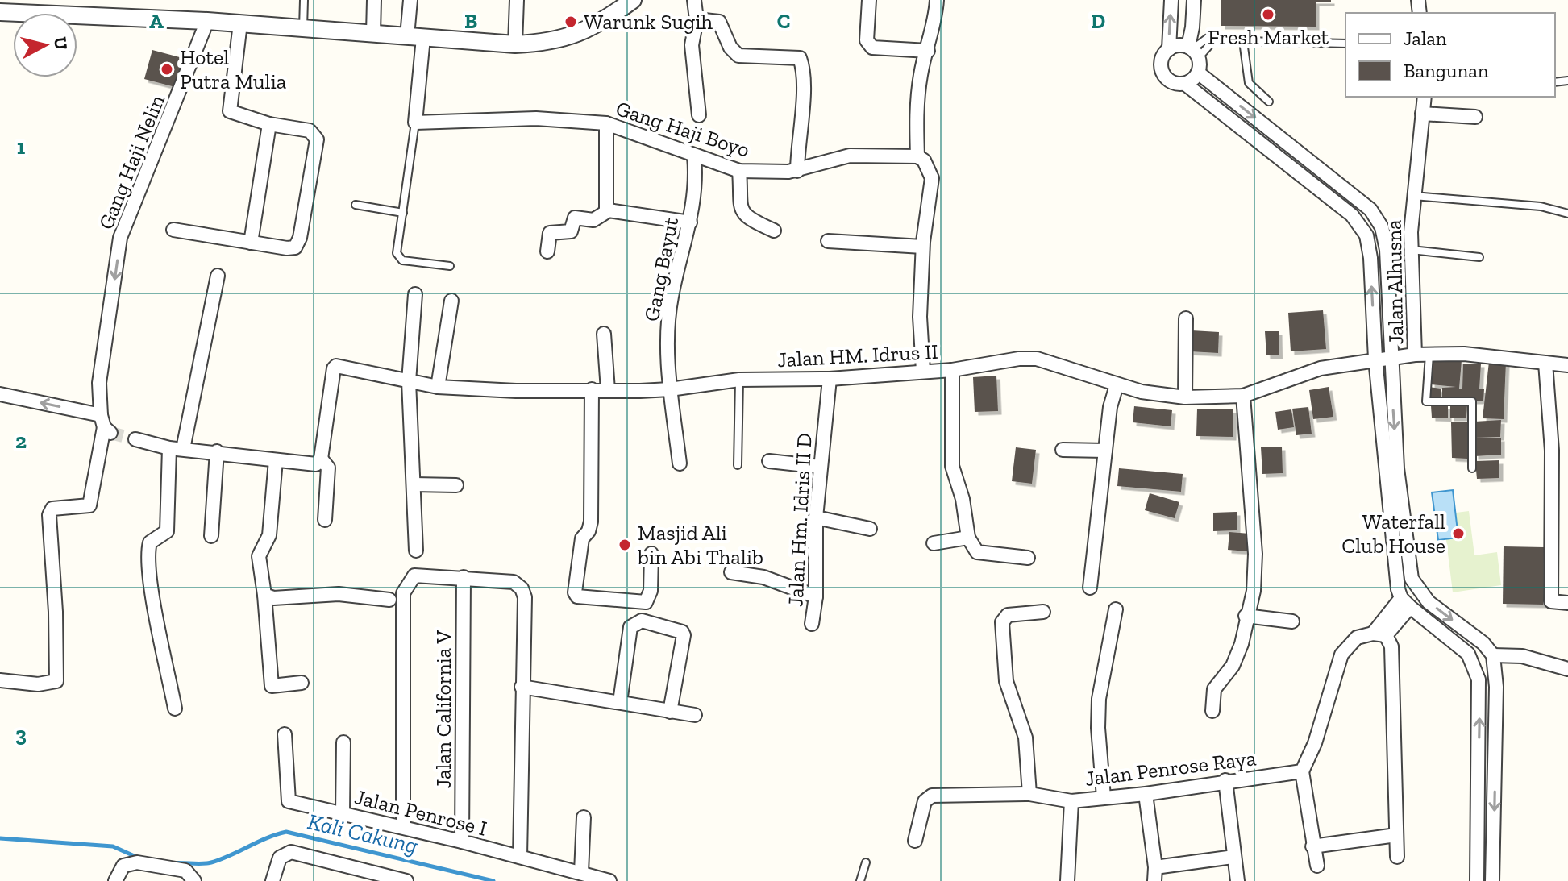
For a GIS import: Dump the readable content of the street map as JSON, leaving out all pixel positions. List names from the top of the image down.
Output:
{
  "streets": {
    "street": [
      "Gang Haji Boyo",
      "Gang Haji Nelin",
      "Gang Bayut",
      "Jalan Alhusna",
      "Jalan HM. Idrus II",
      "Jalan Hm. Idris II D",
      "Jalan California V",
      "Jalan Penrose Raya",
      "Jalan Penrose I"
    ]
  },
  "crossings": [
    ["Gang Haji Boyo", "Gang Bayut"],
    ["Gang Bayut", "Jalan HM. Idrus II"],
    ["Jalan Alhusna", "Jalan HM. Idrus II"],
    ["Jalan HM. Idrus II", "Jalan Hm. Idris II D"],
    ["Jalan California V", "Jalan Penrose I"]
  ],
  "water": ["Kali Cakung"],
  "places": [
    "Fresh Market",
    "Warunk Sugih",
    "Hotel Putra Mulia",
    "Waterfall Club House",
    "Masjid Ali bin Abi Thalib"
  ],
  "legend": ["Jalan", "Bangunan"],
  "north": "right",
  "grid": {
    "columns": [
      "A",
      "B",
      "C",
      "D"
    ],
    "rows": ["1", "2", "3"]
  }
}
